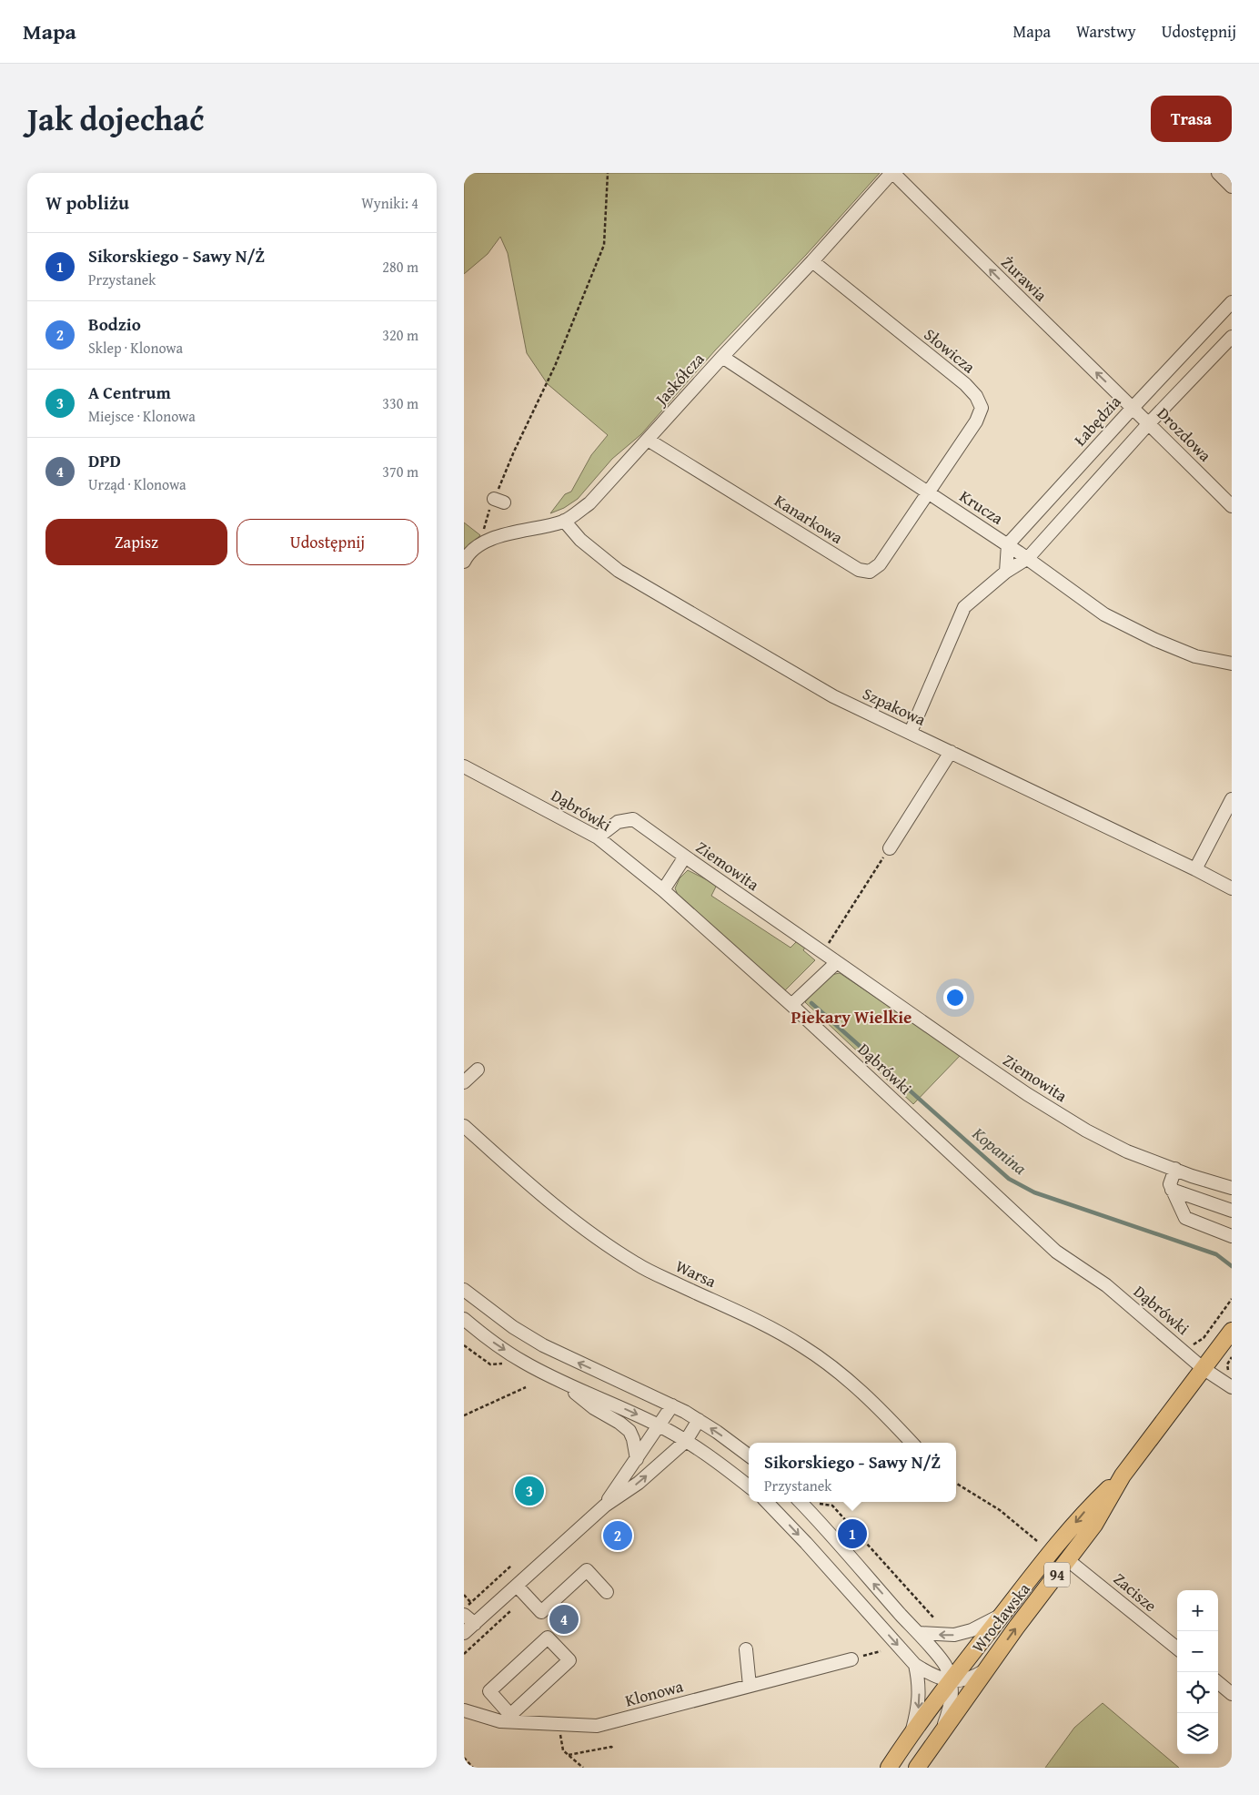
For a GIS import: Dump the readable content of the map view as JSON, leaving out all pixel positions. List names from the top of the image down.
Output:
{
  "streets": {
    "main road": ["94", "Wrocławska"],
    "street": [
      "Żurawia",
      "Słowicza",
      "Jaskółcza",
      "Łabędzia",
      "Drozdowa",
      "Krucza",
      "Kanarkowa",
      "Szpakowa",
      "Dąbrówki",
      "Ziemowita",
      "Warsa",
      "Zacisze",
      "Klonowa"
    ]
  },
  "crossings": [
    ["Żurawia", "Jaskółcza"],
    ["Żurawia", "Łabędzia"],
    ["Żurawia", "Drozdowa"],
    ["Słowicza", "Jaskółcza"],
    ["Słowicza", "Krucza"],
    ["Słowicza", "Kanarkowa"],
    ["Jaskółcza", "Krucza"],
    ["Jaskółcza", "Kanarkowa"],
    ["Jaskółcza", "Szpakowa"],
    ["Łabędzia", "Drozdowa"],
    ["Łabędzia", "Krucza"],
    ["Krucza", "Kanarkowa"],
    ["Dąbrówki", "Ziemowita"],
    ["Dąbrówki", "Wrocławska"],
    ["Zacisze", "Wrocławska"]
  ],
  "one_way": ["Żurawia"],
  "districts": ["Piekary Wielkie"],
  "water": ["Kopanina"],
  "page": {
    "header": "Mapa",
    "nav": ["Mapa", "Warstwy", "Udostępnij"],
    "title": "Jak dojechać",
    "buttons": [
      "Trasa",
      ["Zapisz", "Udostępnij"]
    ],
    "heading": ["W pobliżu", "Wyniki: 4"],
    "list": [
      {
        "mark": "1",
        "name": "Sikorskiego - Sawy N/Ż",
        "note": "Przystanek",
        "value": "280 m"
      },
      {
        "mark": "2",
        "name": "Bodzio",
        "note": "Sklep · Klonowa",
        "value": "320 m"
      },
      {
        "mark": "3",
        "name": "A Centrum",
        "note": "Miejsce · Klonowa",
        "value": "330 m"
      },
      {
        "mark": "4",
        "name": "DPD",
        "note": "Urząd · Klonowa",
        "value": "370 m"
      }
    ],
    "popup": ["Sikorskiego - Sawy N/Ż", "Przystanek"],
    "pins": [
      "3",
      "1",
      "2",
      "4"
    ],
    "map_buttons": ["+", "−"]
  }
}
